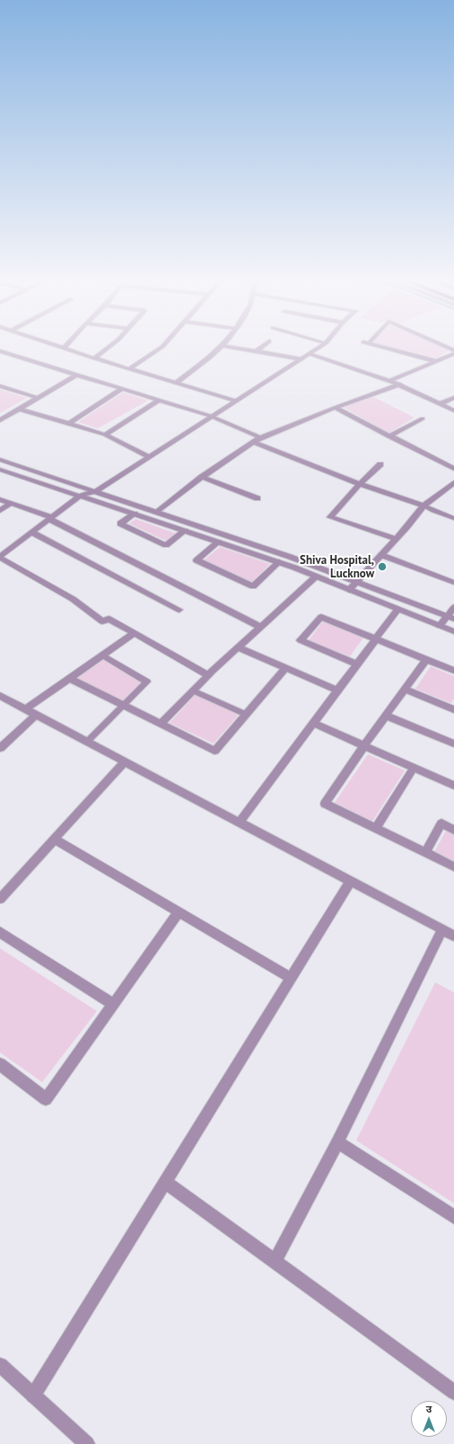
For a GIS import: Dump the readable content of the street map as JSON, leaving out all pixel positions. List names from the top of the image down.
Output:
{
  "places": ["Shiva Hospital, Lucknow"],
  "north": "top"
}
